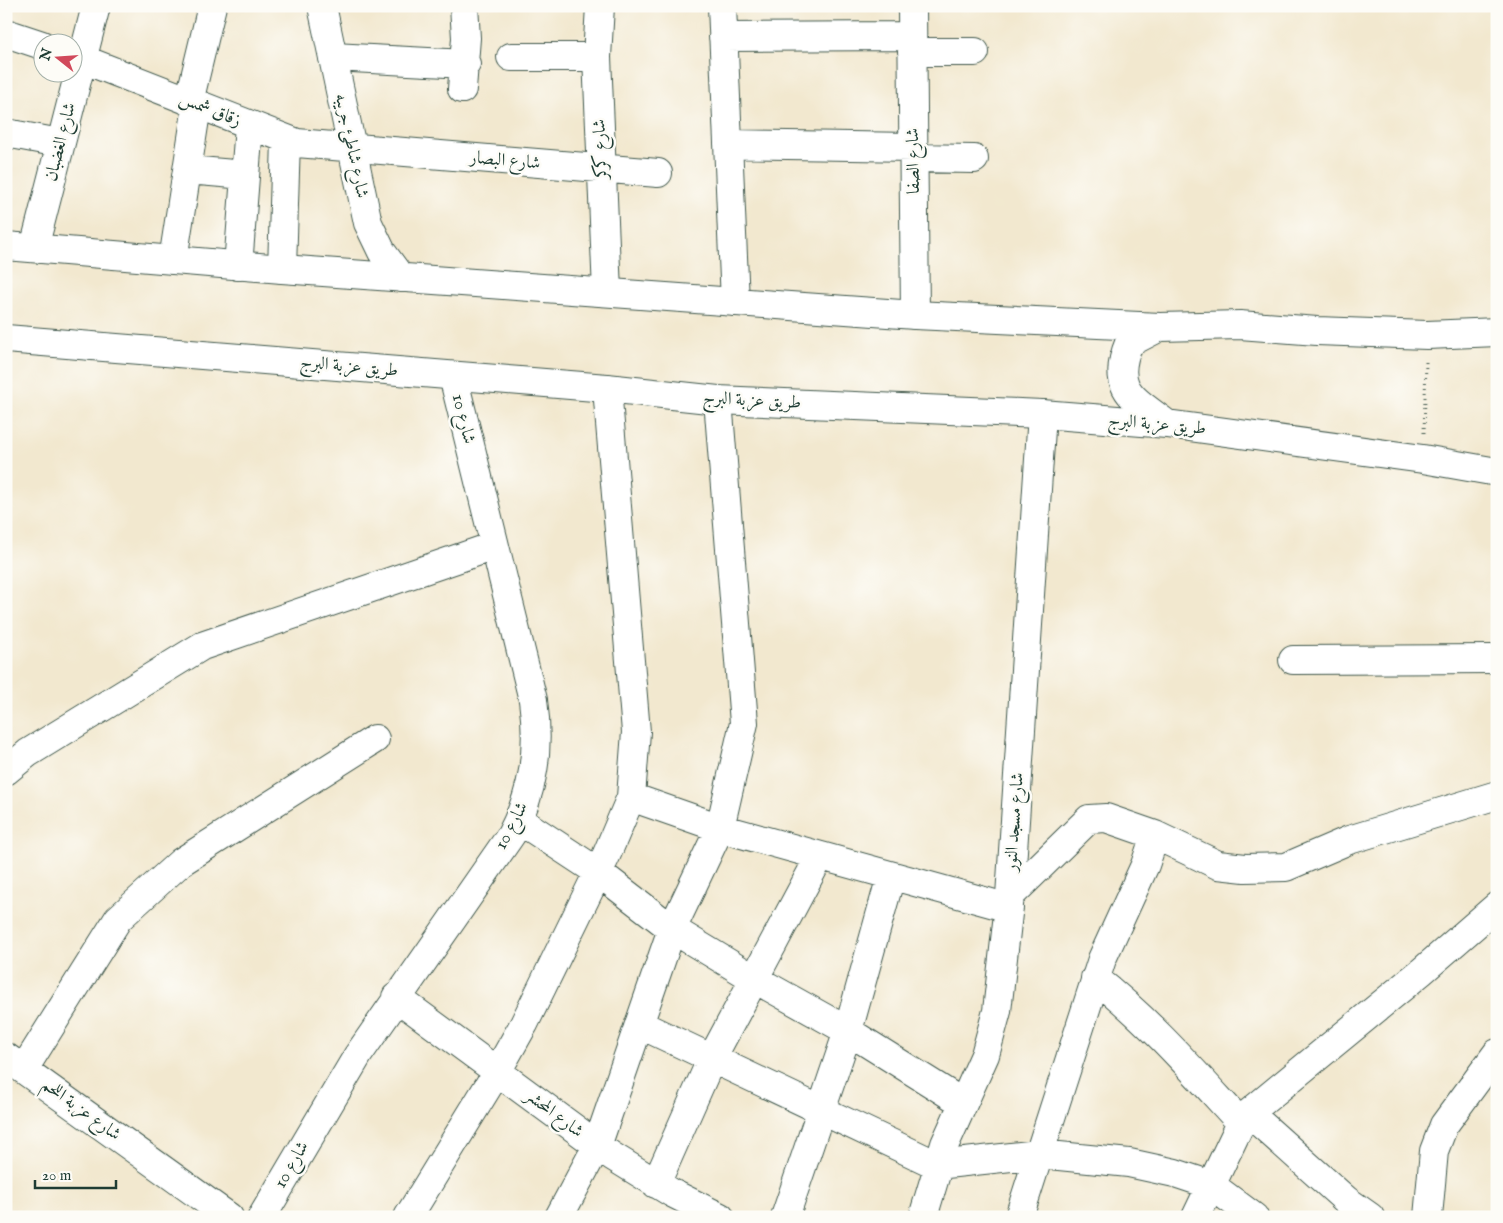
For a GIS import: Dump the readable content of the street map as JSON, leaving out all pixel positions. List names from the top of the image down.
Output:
{
  "streets": {
    "street": [
      "زقاق شمس",
      "شارع الغضبان",
      "شارع شاطئ جريبه",
      "شارع كركر",
      "شارع البصار",
      "شارع الصفا",
      "طريق عزبة البرج",
      "شارع 10",
      "شارع مسجد النور",
      "شارع عزبة اللحم",
      "شارع المحشر"
    ]
  },
  "crossings": [
    ["زقاق شمس", "شارع شاطئ جريبه"],
    ["زقاق شمس", "شارع البصار"],
    ["شارع شاطئ جريبه", "شارع البصار"],
    ["شارع كركر", "شارع البصار"],
    ["طريق عزبة البرج", "شارع 10"],
    ["طريق عزبة البرج", "شارع مسجد النور"],
    ["شارع 10", "شارع المحشر"]
  ],
  "scale_bar": "20 m",
  "north": "left"
}
